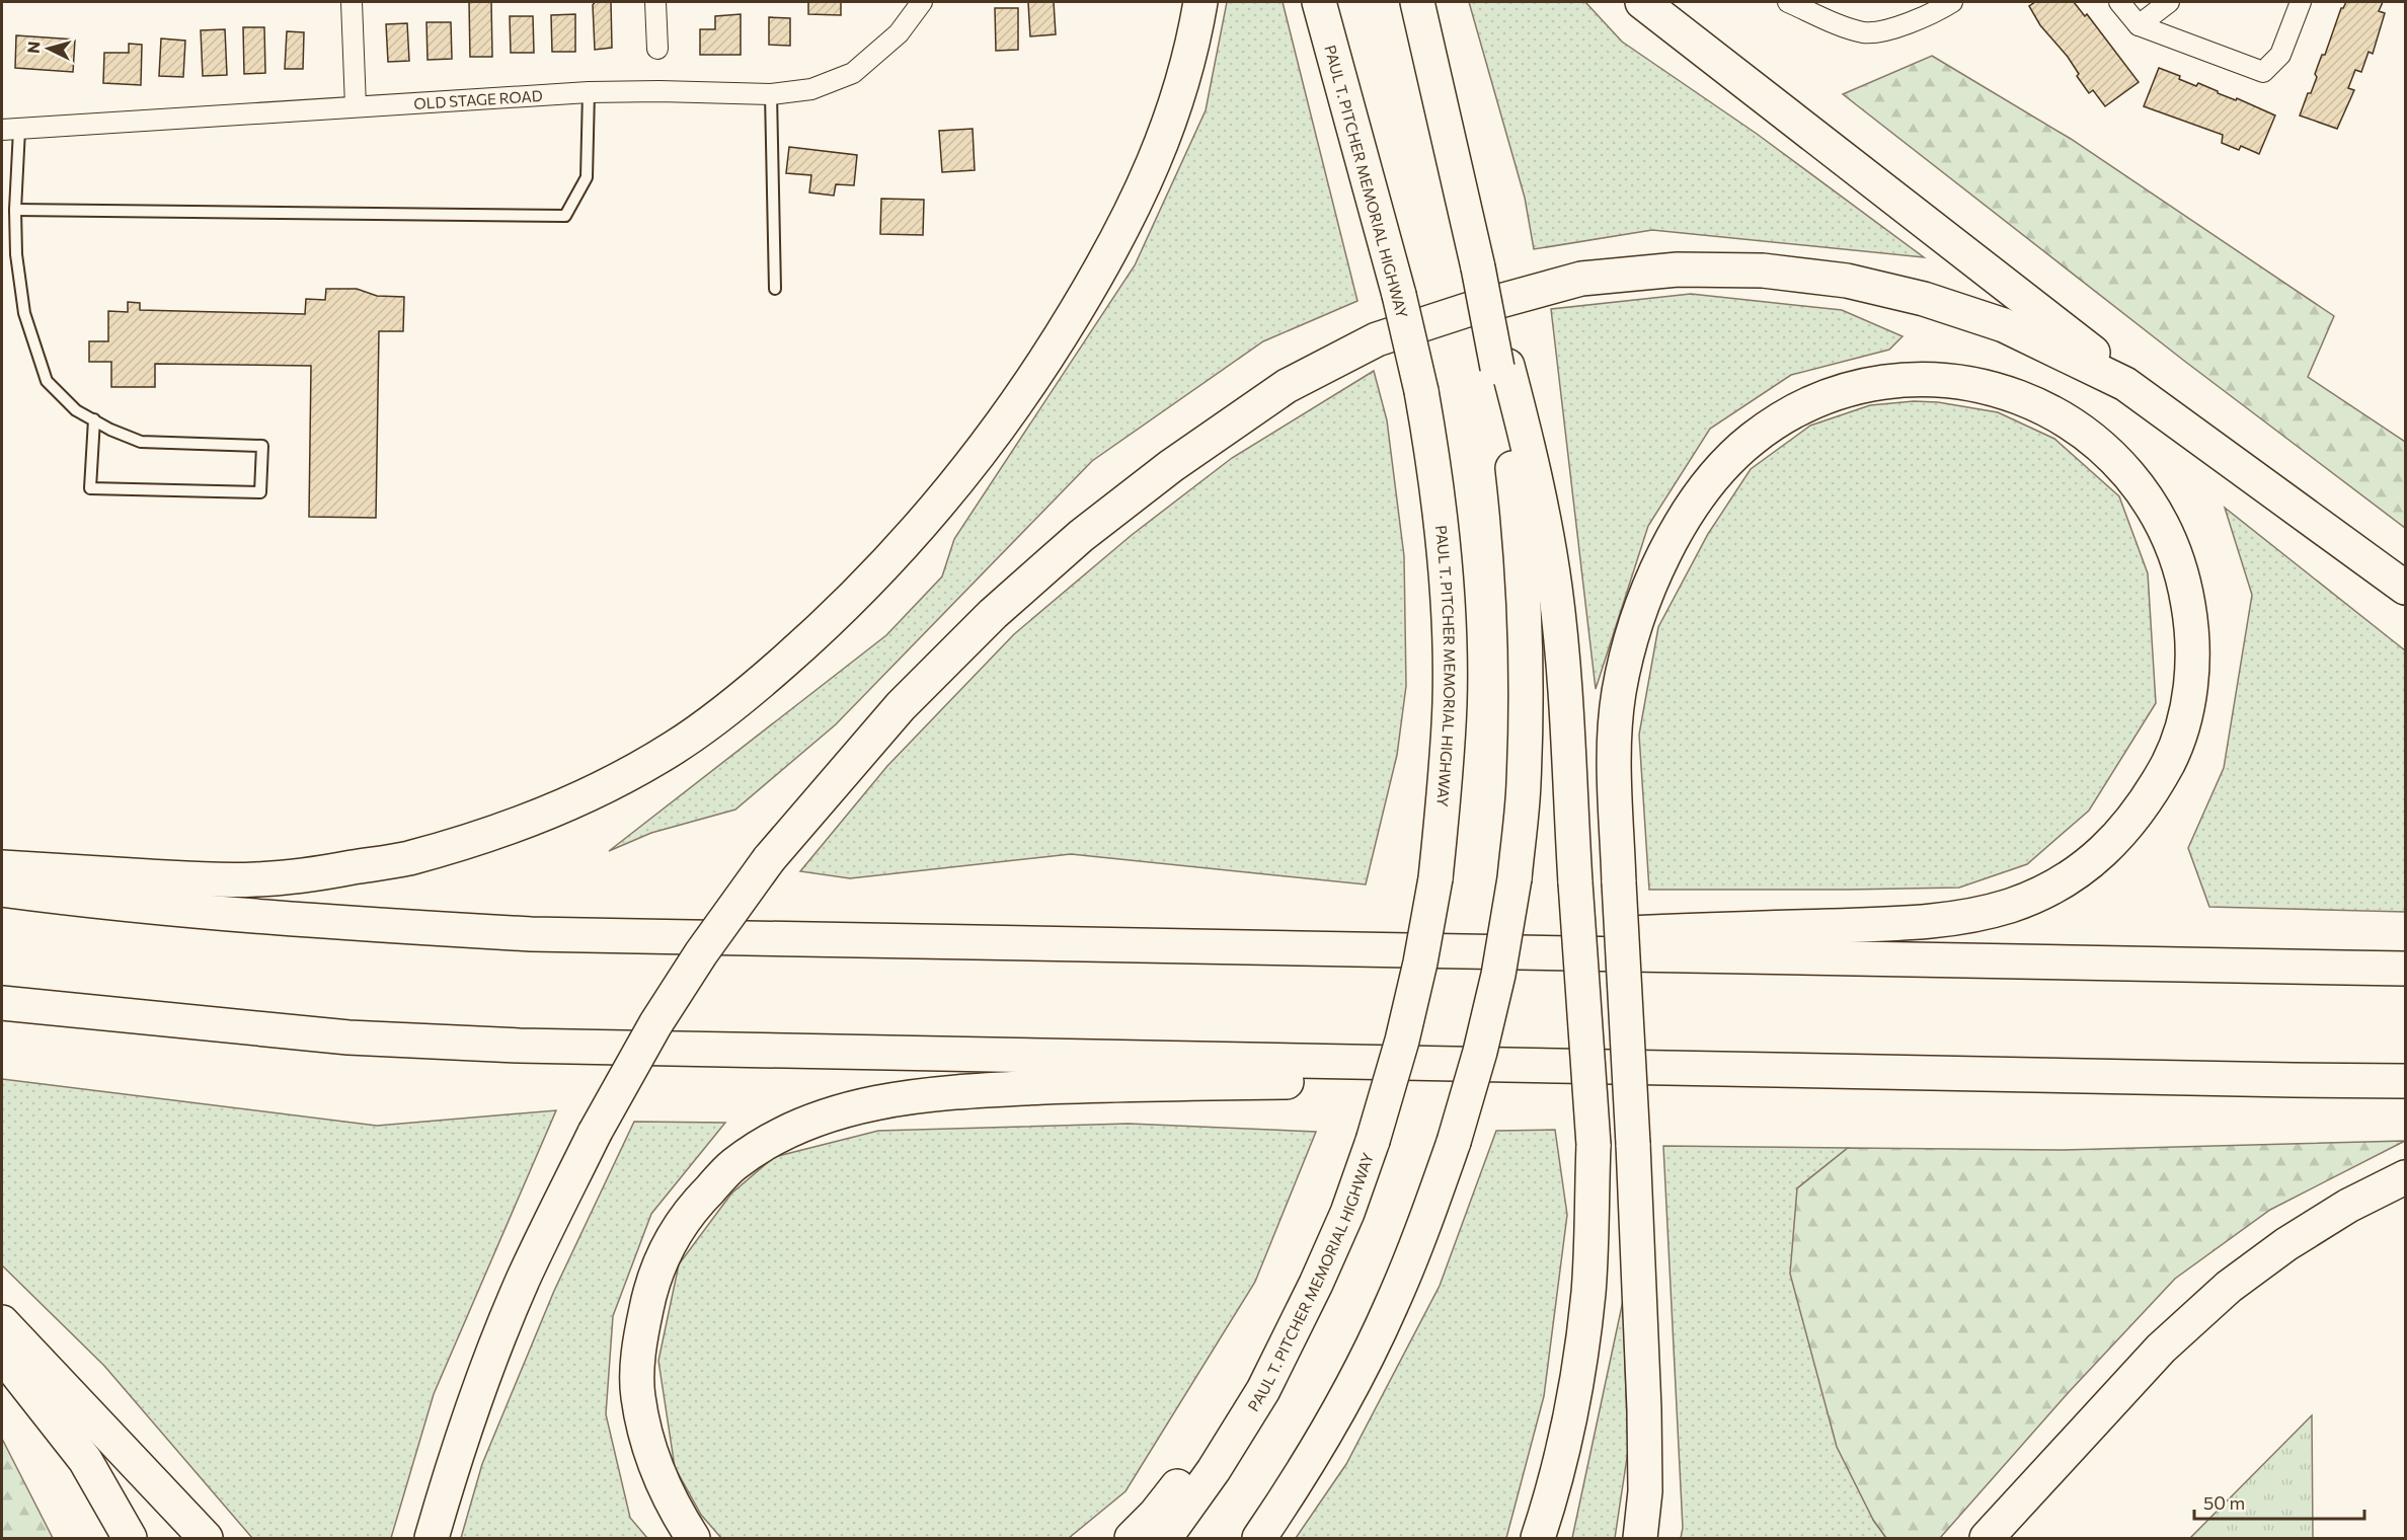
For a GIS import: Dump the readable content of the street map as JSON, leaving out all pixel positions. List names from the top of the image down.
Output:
{
  "streets": {
    "highway": ["PAUL T. PITCHER MEMORIAL HIGHWAY"],
    "street": ["OLD STAGE ROAD"]
  },
  "scale_bar": "50 m",
  "north": "left"
}
